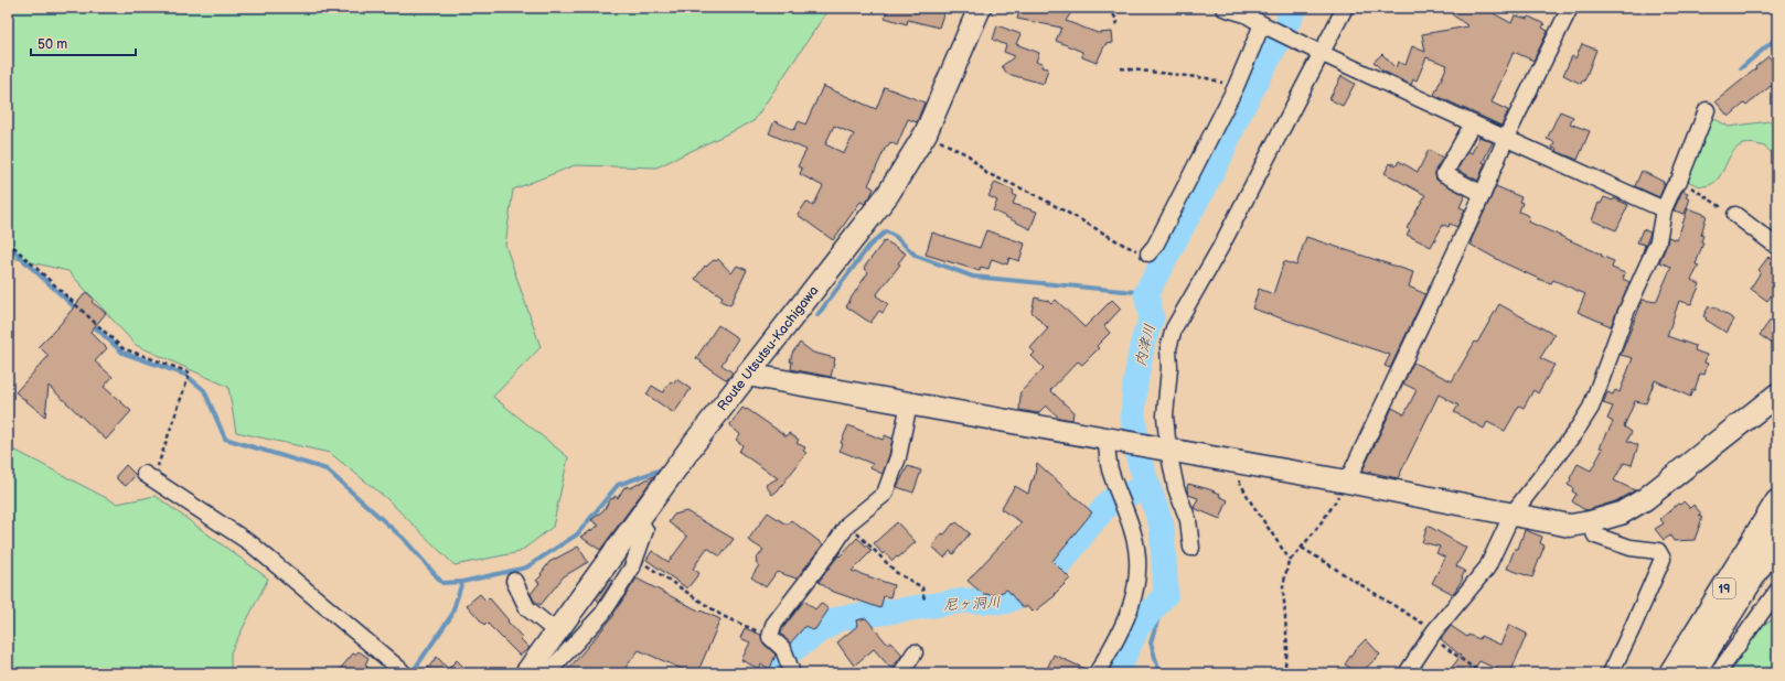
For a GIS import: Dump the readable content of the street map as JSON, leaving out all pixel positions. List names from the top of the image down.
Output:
{
  "streets": {
    "highway": ["19"],
    "street": ["Route Utsutsu-Kachigawa"]
  },
  "water": ["内津川", "尼ヶ洞川"],
  "scale_bar": "50 m"
}
